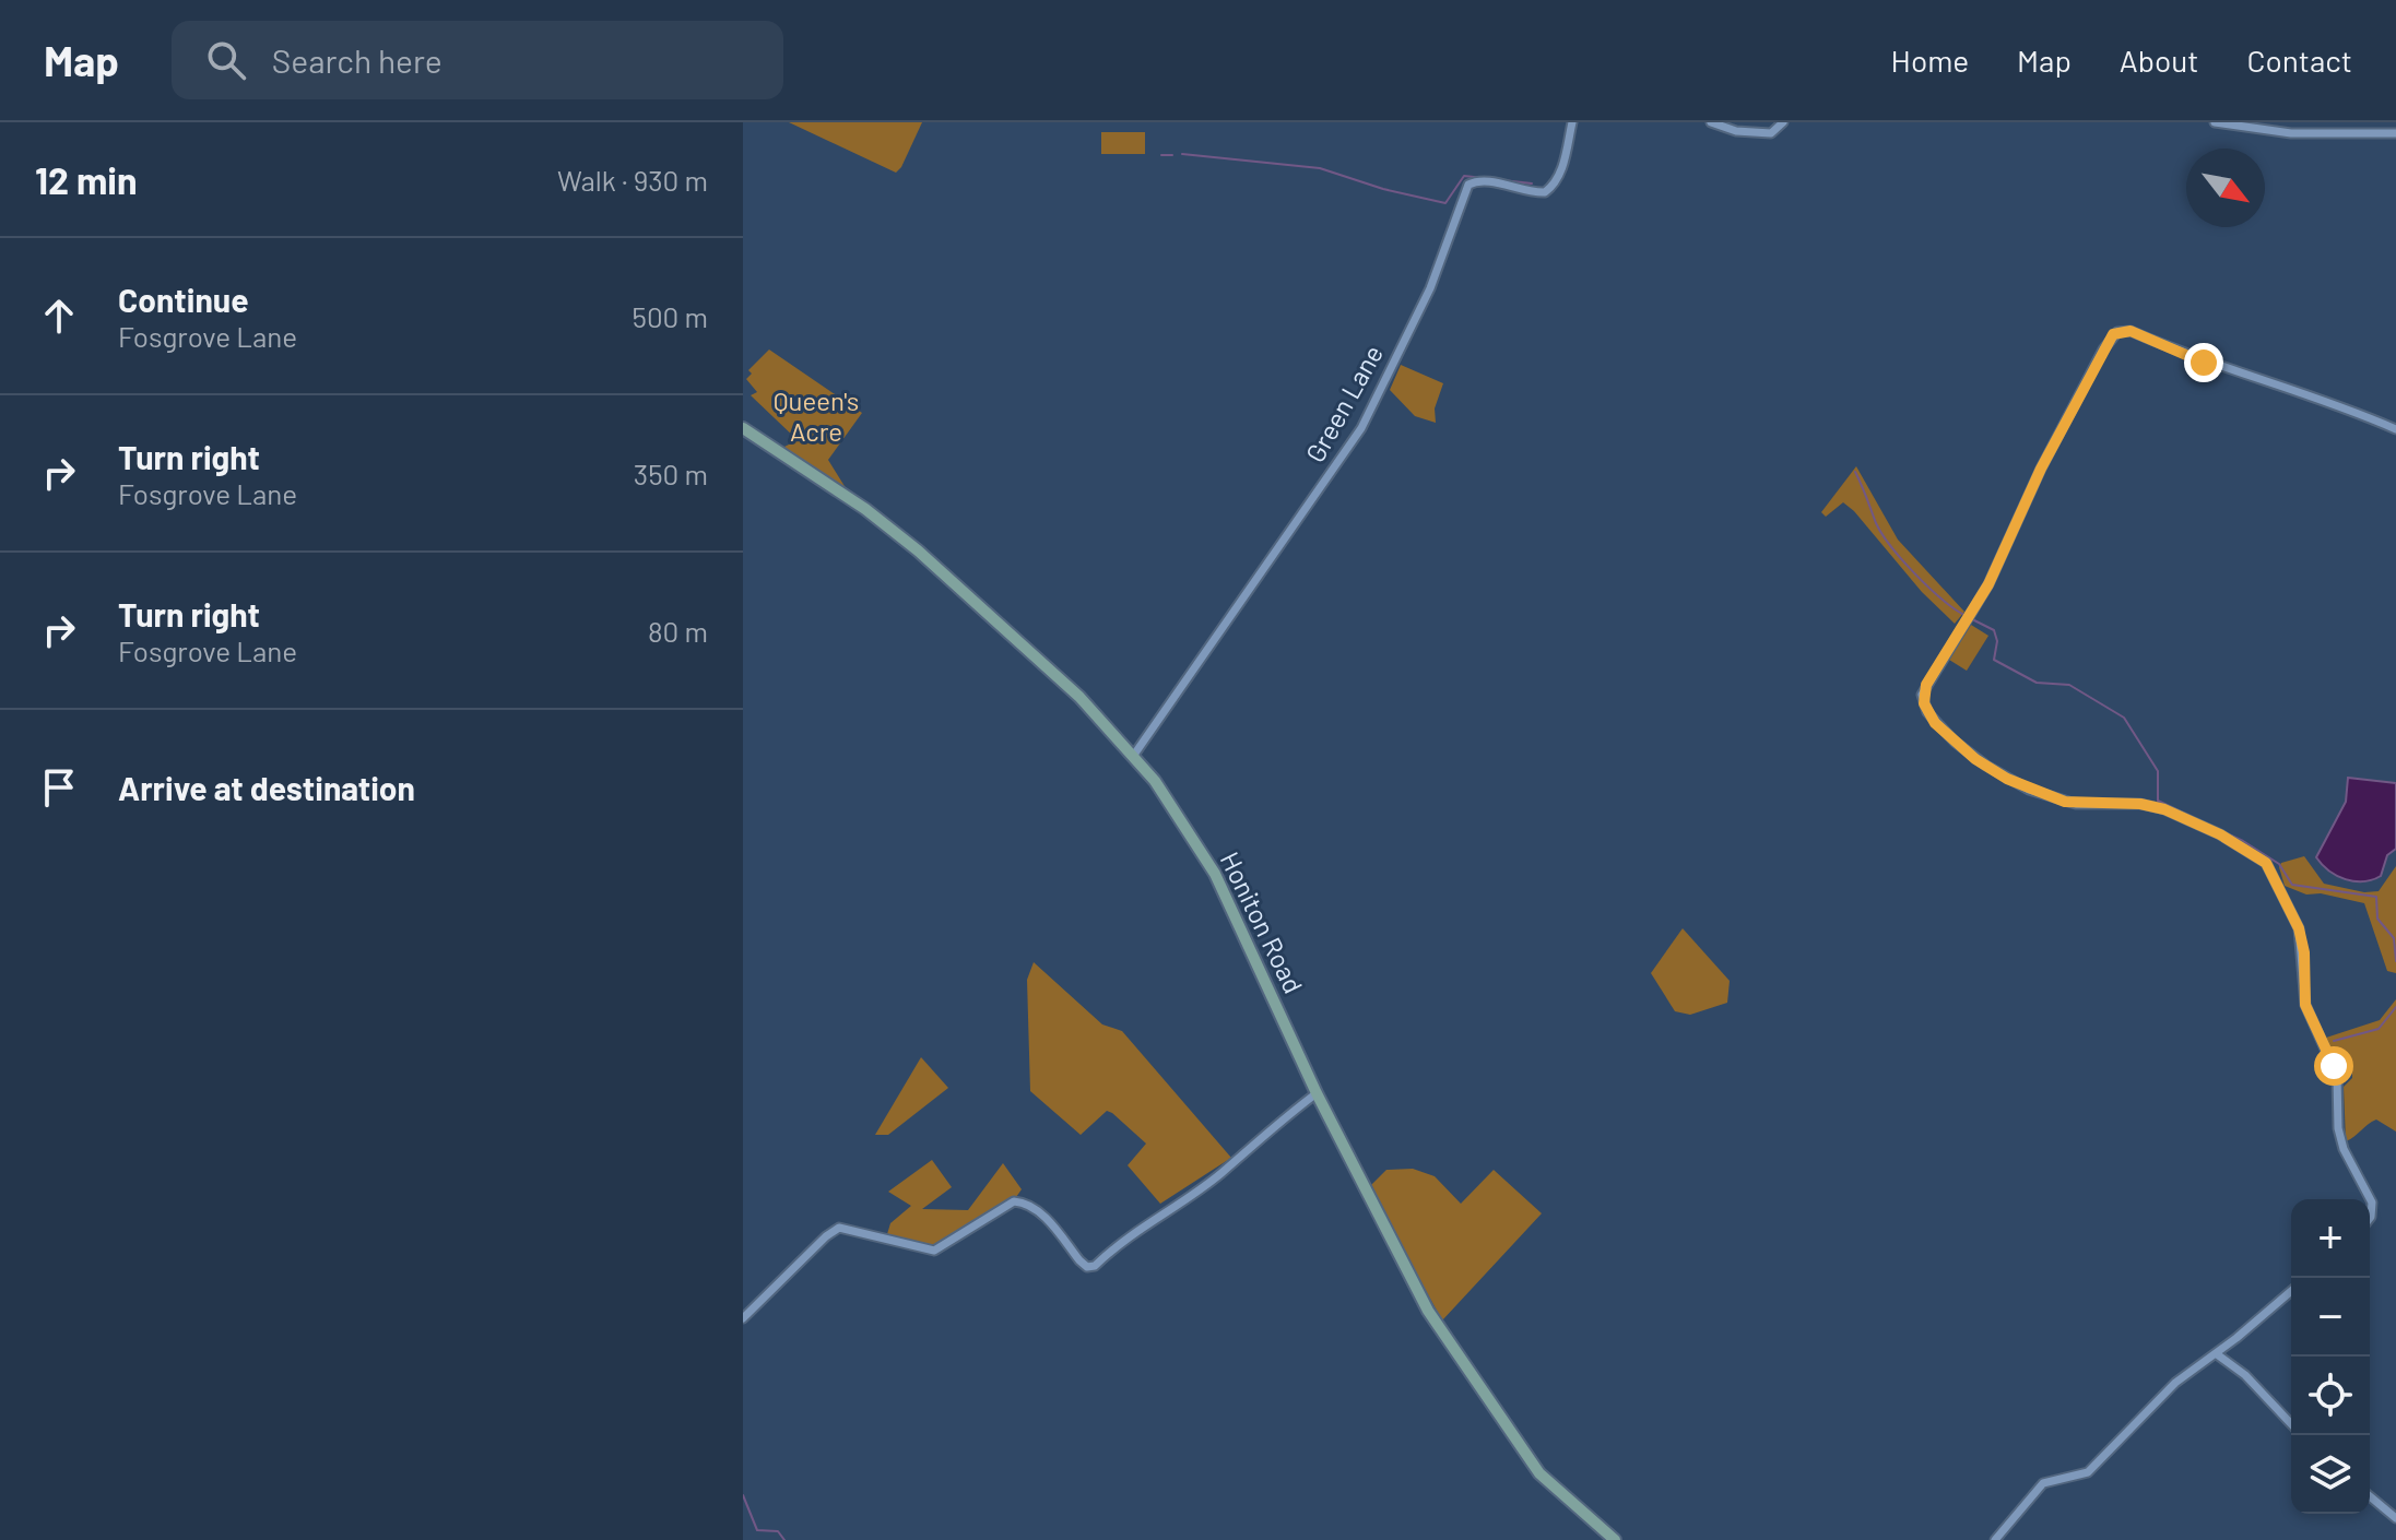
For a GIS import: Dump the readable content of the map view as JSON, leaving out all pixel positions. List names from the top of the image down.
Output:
{
  "streets": {
    "main road": ["Honiton Road"],
    "street": ["Green Lane"]
  },
  "crossings": [
    ["Green Lane", "Honiton Road"]
  ],
  "parks": ["Queen's Acre"],
  "north": "bottom right",
  "page": {
    "header": "Map",
    "search": "Search here",
    "nav": [
      "Home",
      "Map",
      "About",
      "Contact"
    ],
    "heading": ["12 min", "Walk · 930 m"],
    "list": [
      ["Continue", "Fosgrove Lane", "500 m"],
      ["Turn right", "Fosgrove Lane", "350 m"],
      ["Turn right", "Fosgrove Lane", "80 m"],
      "Arrive at destination"
    ],
    "map_buttons": ["+", "−"]
  }
}
